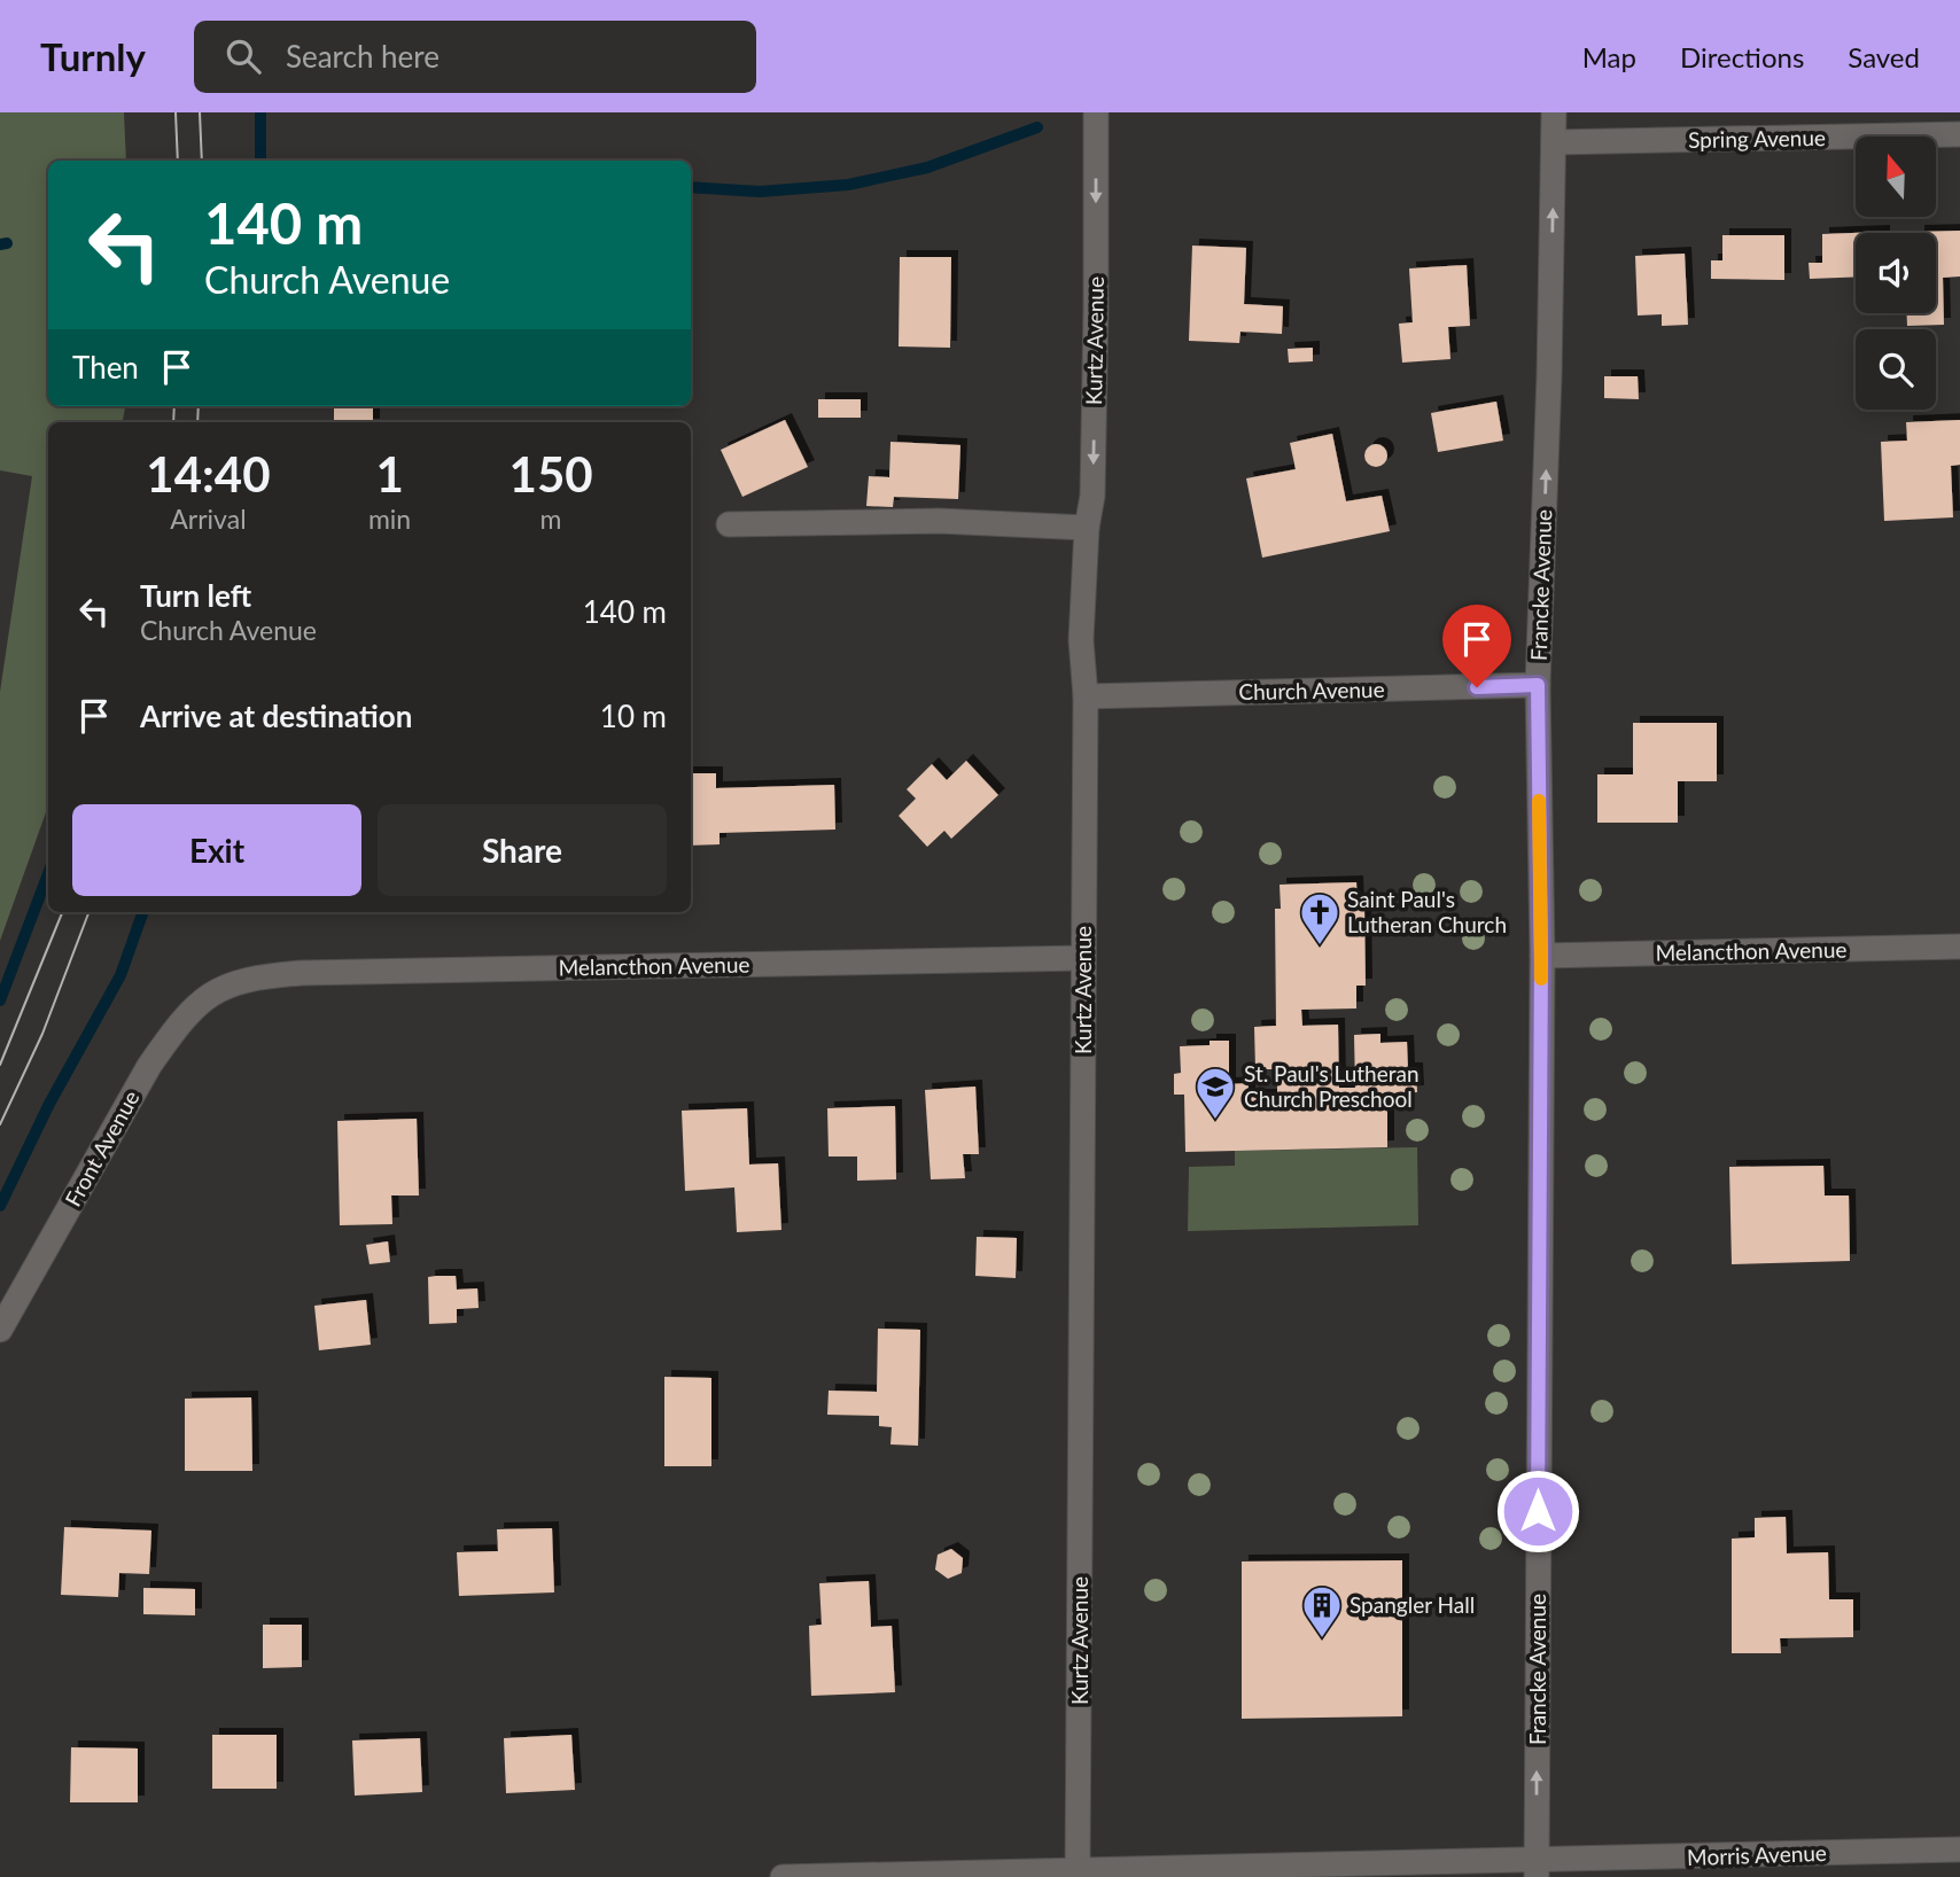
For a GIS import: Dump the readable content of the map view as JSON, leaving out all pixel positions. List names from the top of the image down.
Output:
{
  "streets": {
    "street": [
      "Spring Avenue",
      "Kurtz Avenue",
      "Francke Avenue",
      "Church Avenue",
      "Melancthon Avenue",
      "Front Avenue",
      "Morris Avenue"
    ]
  },
  "crossings": [
    ["Spring Avenue", "Francke Avenue"],
    ["Kurtz Avenue", "Church Avenue"],
    ["Kurtz Avenue", "Melancthon Avenue"],
    ["Kurtz Avenue", "Morris Avenue"],
    ["Francke Avenue", "Church Avenue"],
    ["Francke Avenue", "Melancthon Avenue"],
    ["Francke Avenue", "Morris Avenue"],
    ["Melancthon Avenue", "Front Avenue"]
  ],
  "one_way": ["Francke Avenue"],
  "places": {
    "church": ["Saint Paul's Lutheran Church"],
    "school or university": ["St. Paul's Lutheran Church Preschool"],
    "building": ["Spangler Hall"]
  },
  "north": "top",
  "page": {
    "header": "Turnly",
    "search": "Search here",
    "nav": ["Map", "Directions", "Saved"],
    "turn": ["140 m", "Church Avenue"],
    "then": "Then",
    "eta": [
      "14:40",
      "Arrival",
      "1",
      "min",
      "150",
      "m"
    ],
    "list": [
      {
        "name": "Turn left",
        "note": "Church Avenue",
        "value": "140 m"
      },
      {
        "name": "Arrive at destination",
        "value": "10 m"
      }
    ],
    "buttons": ["Exit", "Share"]
  }
}
